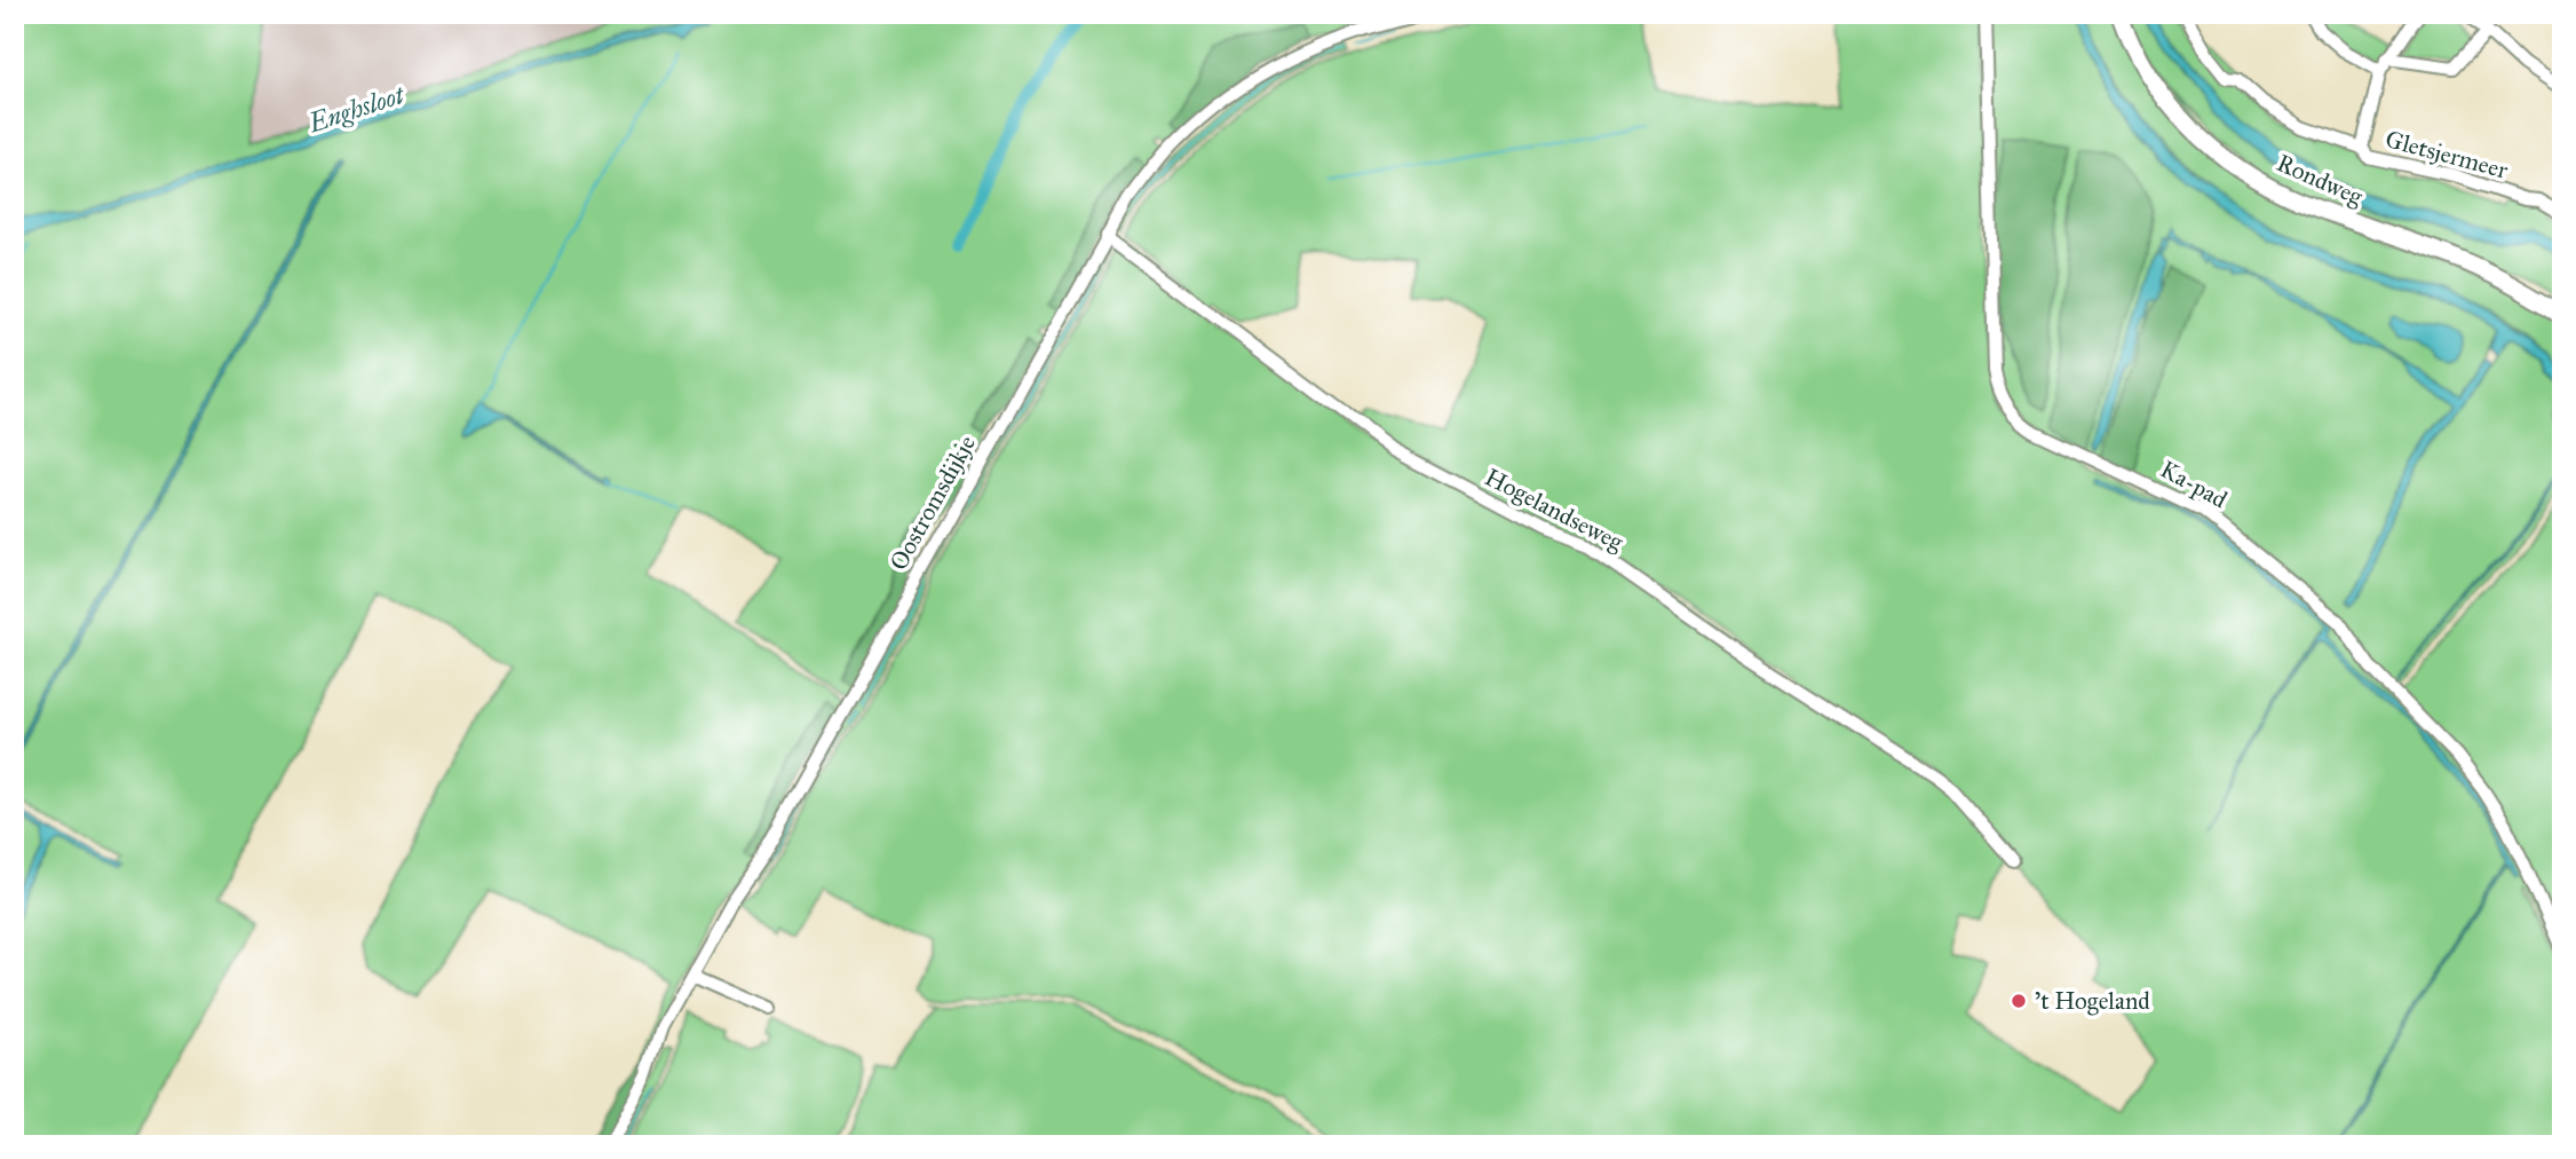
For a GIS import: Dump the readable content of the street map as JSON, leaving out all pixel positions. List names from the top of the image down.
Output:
{
  "streets": {
    "main road": ["Rondweg"],
    "street": [
      "Gletsjermeer",
      "Ka-pad",
      "Oostromsdijkje",
      "Hogelandseweg"
    ]
  },
  "crossings": [
    ["Oostromsdijkje", "Hogelandseweg"]
  ],
  "water": ["Enghsloot"],
  "places": ["'t Hogeland"]
}
